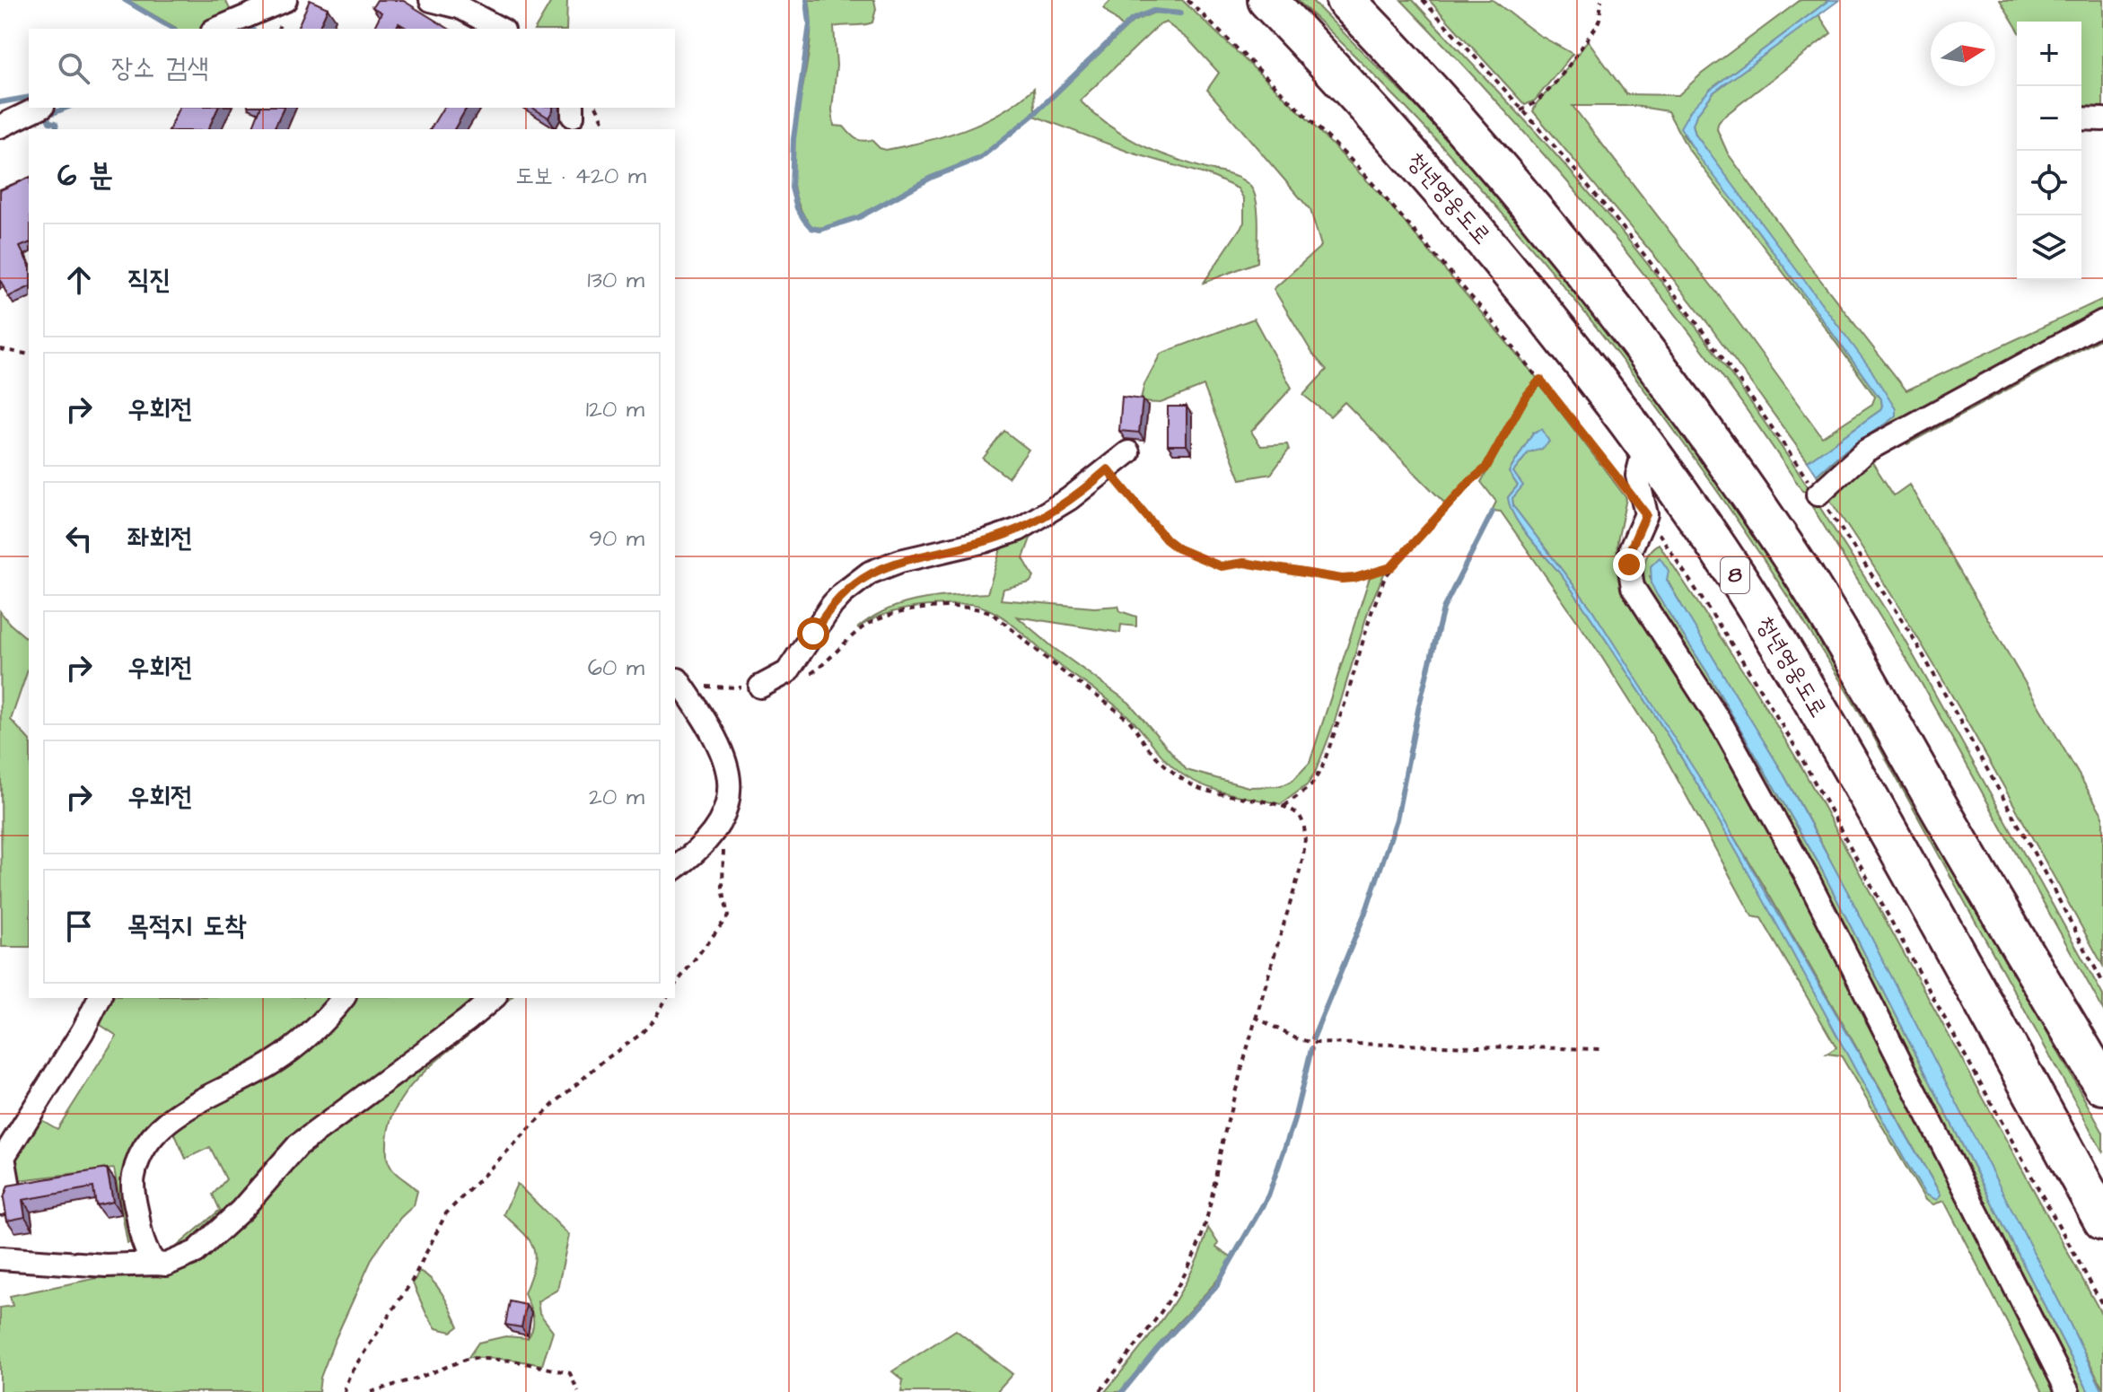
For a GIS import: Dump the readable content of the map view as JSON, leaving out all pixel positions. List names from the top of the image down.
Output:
{
  "streets": {
    "highway": ["청년영웅도로", "8"]
  },
  "north": "right",
  "page": {
    "map_buttons": ["+", "−"],
    "search": "장소 검색",
    "heading": ["6 분", "도보 · 420 m"],
    "list": [
      ["직진", "130 m"],
      ["우회전", "120 m"],
      ["좌회전", "90 m"],
      ["우회전", "60 m"],
      ["우회전", "20 m"],
      "목적지 도착"
    ]
  }
}
